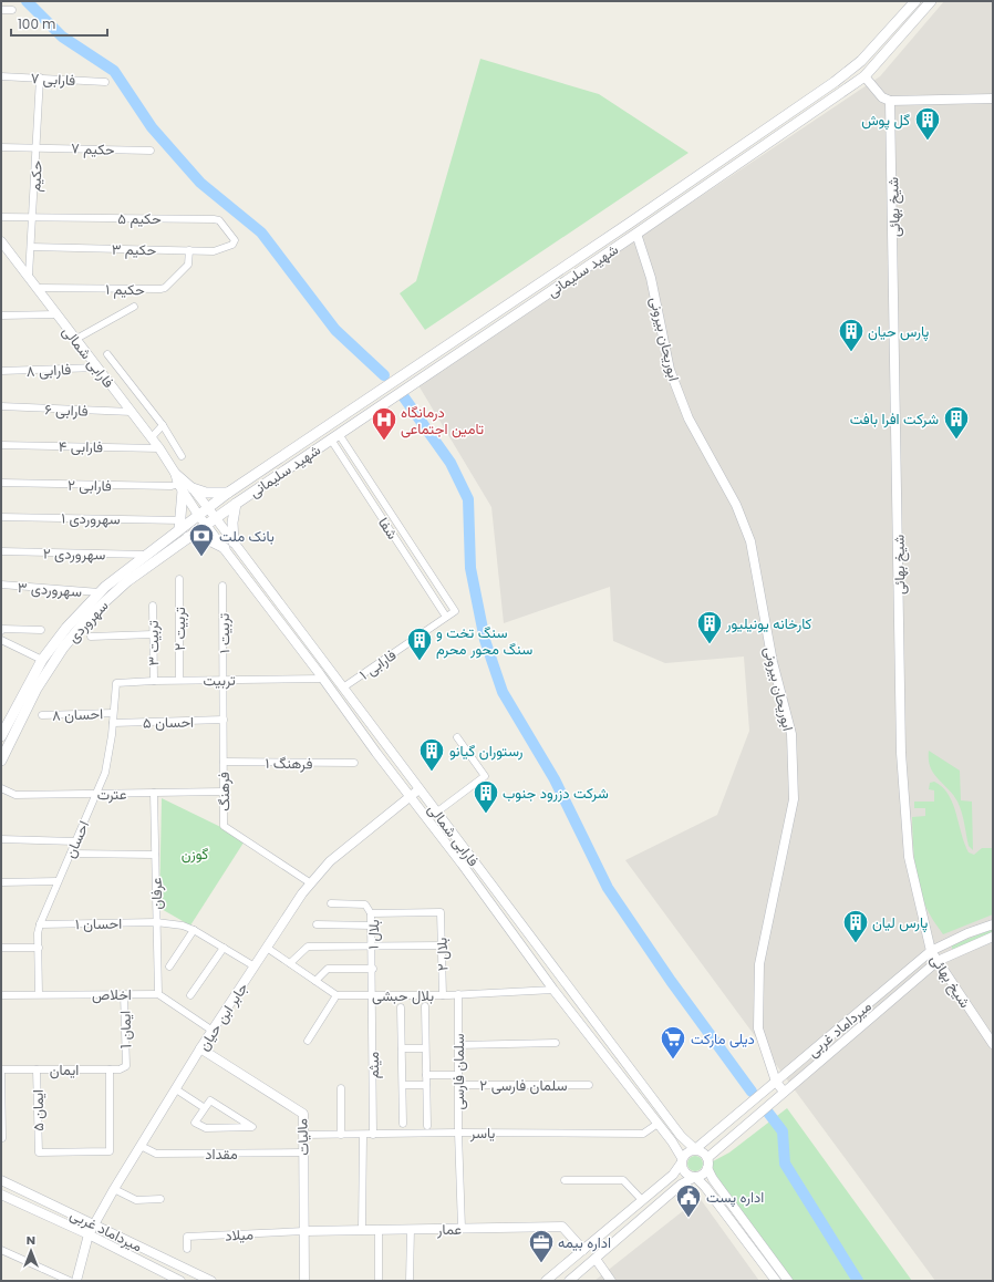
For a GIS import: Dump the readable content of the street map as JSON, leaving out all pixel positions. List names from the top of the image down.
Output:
{
  "streets": {
    "main road": ["شهید سلیمانی", "سهروردی"],
    "street": [
      "فارابی ۷",
      "حکیم ۷",
      "حکیم",
      "شیخ بهائی",
      "حکیم ۵",
      "حکیم ۳",
      "حکیم ۱",
      "ابوریحان بیرونی",
      "فارابی شمالی",
      "فارابی ۸",
      "فارابی ۶",
      "فارابی ۴",
      "فارابی ۲",
      "سهروردی ۱",
      "شفا",
      "سهروردی ۲",
      "سهروردی ۳",
      "تربیت ۲",
      "تربیت ۱",
      "تربیت ۳",
      "فارابی ۱",
      "تربیت",
      "احسان ۸",
      "احسان ۵",
      "فرهنگ ۱",
      "فرهنگ",
      "عترت",
      "احسان",
      "عرفان",
      "احسان ۱",
      "بلال ۱",
      "بلال ۲",
      "اخلاص",
      "بلال حبشی",
      "جابر ابن حیان",
      "میرداماد غربی",
      "ایمان 1",
      "میثم",
      "ایمان",
      "سلمان فارسی",
      "سلمان فارسی ۲",
      "ایمان ۵",
      "یاسر",
      "مالیات",
      "مقداد",
      "عمار",
      "میلاد"
    ]
  },
  "crossings": [
    ["فارابی ۷", "حکیم"],
    ["حکیم ۷", "حکیم"],
    ["حکیم", "حکیم ۵"],
    ["حکیم", "حکیم ۳"],
    ["حکیم", "فارابی شمالی"],
    ["شیخ بهائی", "میرداماد غربی"],
    ["حکیم ۵", "حکیم ۳"],
    ["حکیم ۳", "حکیم ۱"],
    ["شهید سلیمانی", "ابوریحان بیرونی"],
    ["شهید سلیمانی", "فارابی شمالی"],
    ["شهید سلیمانی", "شفا"],
    ["شهید سلیمانی", "سهروردی"],
    ["حکیم ۱", "فارابی شمالی"],
    ["ابوریحان بیرونی", "میرداماد غربی"],
    ["فارابی شمالی", "فارابی ۸"],
    ["فارابی شمالی", "فارابی ۶"],
    ["فارابی شمالی", "فارابی ۴"],
    ["فارابی شمالی", "فارابی ۲"],
    ["فارابی شمالی", "سهروردی"],
    ["فارابی شمالی", "فارابی ۱"],
    ["فارابی شمالی", "تربیت"],
    ["فارابی شمالی", "بلال حبشی"],
    ["فارابی شمالی", "جابر ابن حیان"],
    ["فارابی شمالی", "میرداماد غربی"],
    ["فارابی شمالی", "یاسر"],
    ["سهروردی ۱", "سهروردی"],
    ["شفا", "فارابی ۱"],
    ["سهروردی ۲", "سهروردی"],
    ["سهروردی ۳", "سهروردی"],
    ["تربیت ۲", "تربیت"],
    ["تربیت ۱", "تربیت"],
    ["تربیت ۱", "فرهنگ"],
    ["تربیت ۳", "تربیت"],
    ["تربیت", "فرهنگ"],
    ["تربیت", "احسان"],
    ["احسان ۸", "احسان"],
    ["احسان ۵", "فرهنگ"],
    ["احسان ۵", "احسان"],
    ["فرهنگ ۱", "فرهنگ"],
    ["فرهنگ", "عترت"],
    ["فرهنگ", "جابر ابن حیان"],
    ["عترت", "احسان"],
    ["عترت", "عرفان"],
    ["احسان", "احسان ۱"],
    ["احسان", "اخلاص"],
    ["عرفان", "احسان ۱"],
    ["عرفان", "اخلاص"],
    ["احسان ۱", "جابر ابن حیان"],
    ["بلال ۱", "بلال ۲"],
    ["بلال ۱", "بلال حبشی"],
    ["بلال ۱", "میثم"],
    ["بلال ۲", "بلال حبشی"],
    ["اخلاص", "ایمان 1"],
    ["بلال حبشی", "میثم"],
    ["بلال حبشی", "سلمان فارسی"],
    ["جابر ابن حیان", "میرداماد غربی"],
    ["جابر ابن حیان", "مالیات"],
    ["جابر ابن حیان", "مقداد"],
    ["ایمان 1", "ایمان"],
    ["میثم", "یاسر"],
    ["ایمان", "ایمان ۵"],
    ["سلمان فارسی", "سلمان فارسی ۲"],
    ["سلمان فارسی", "یاسر"],
    ["سلمان فارسی", "عمار"],
    ["یاسر", "مالیات"],
    ["مالیات", "مقداد"],
    ["مالیات", "عمار"],
    ["مالیات", "میلاد"],
    ["عمار", "میلاد"]
  ],
  "parks": ["گوزن"],
  "places": {
    "building": [
      "گل پوش",
      "پارس حیان",
      "شرکت افرا بافت",
      "کارخانه یونیلیور",
      "سنگ تخت و سنگ محور محرم",
      "رستوران گیانو",
      "شرکت دزرود جنوب",
      "پارس لیان"
    ],
    "hospital": ["درمانگاه تامین اجتماعی"],
    "bank": ["بانک ملت"],
    "supermarket": ["دیلی مارکت"],
    "public building": ["اداره پست"],
    "office": ["اداره بیمه"]
  },
  "scale_bar": "100 m",
  "north": "top"
}
